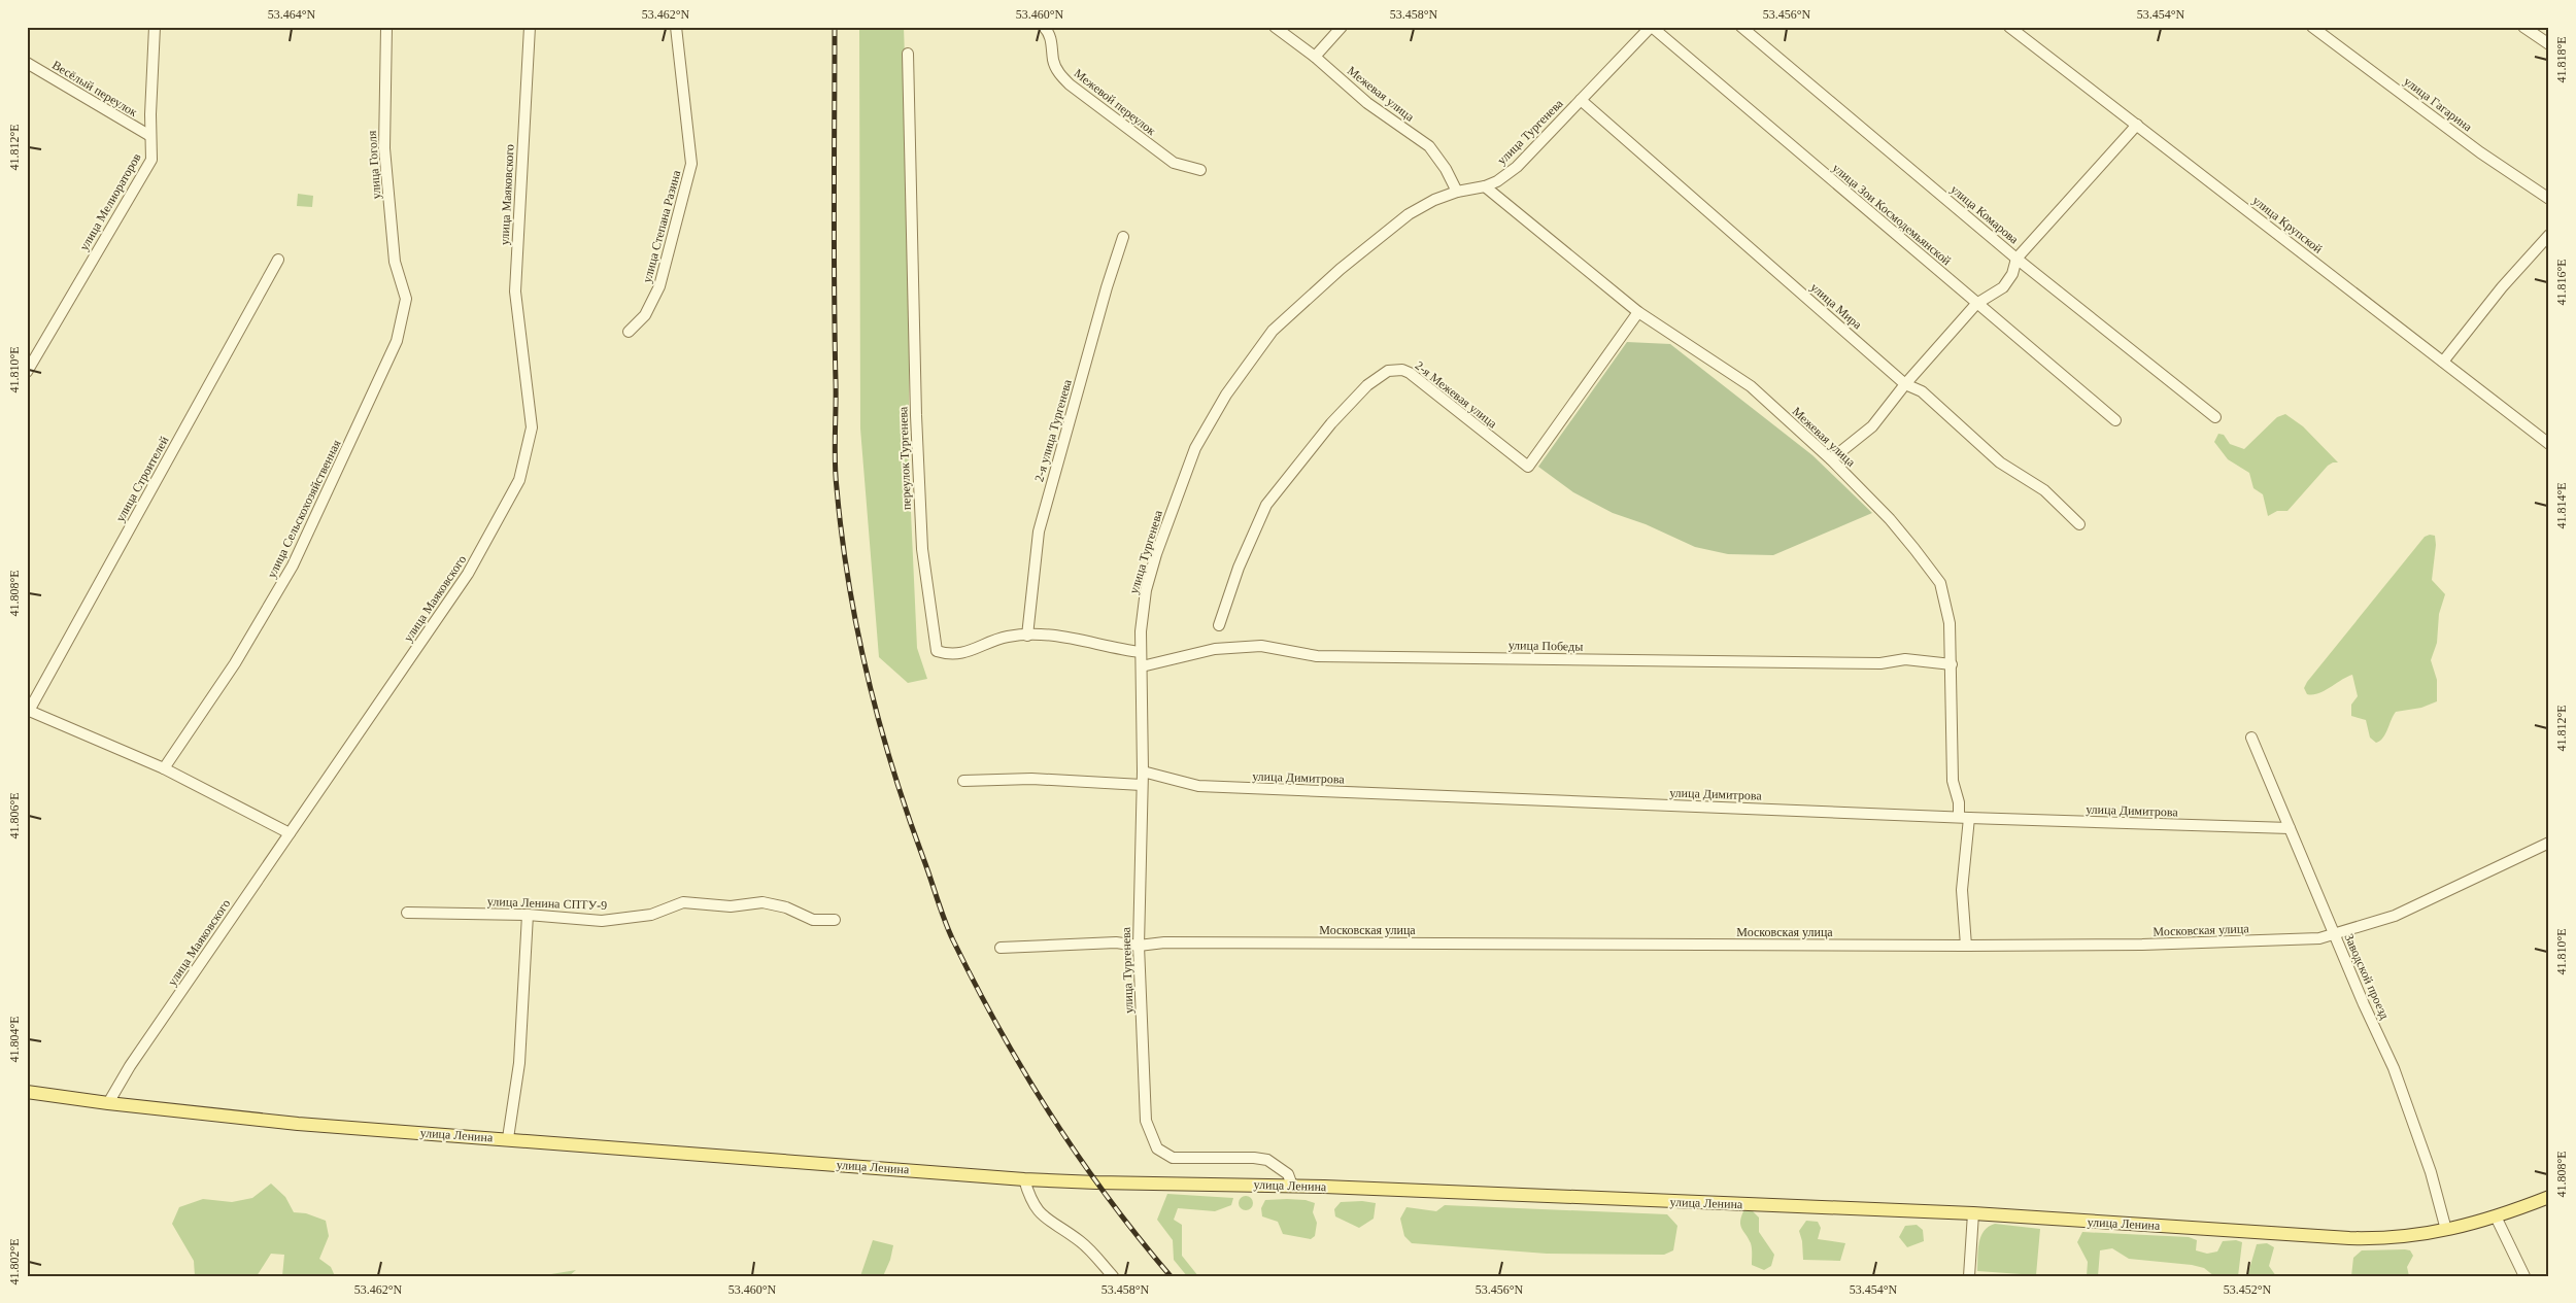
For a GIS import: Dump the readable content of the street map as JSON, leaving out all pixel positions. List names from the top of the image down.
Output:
{
  "streets": {
    "main road": ["улица Ленина"],
    "street": [
      "Весёлый переулок",
      "Межевая улица",
      "Межевой переулок",
      "улица Гагарина",
      "улица Тургенева",
      "улица Гоголя",
      "улица Маяковского",
      "улица Мелиораторов",
      "улица Зои Космодемьянской",
      "улица Комарова",
      "улица Крупской",
      "улица Степана Разина",
      "улица Мира",
      "2-я Межевая улица",
      "2-я улица Тургенева",
      "переулок Тургенева",
      "улица Строителей",
      "улица Сельскохозяйственная",
      "улица Победы",
      "улица Димитрова",
      "улица Ленина СПТУ-9",
      "Московская улица",
      "Заводской проезд"
    ]
  },
  "crossings": [
    ["Весёлый переулок", "улица Мелиораторов"],
    ["Межевая улица", "улица Тургенева"],
    ["Межевая улица", "2-я Межевая улица"],
    ["Межевая улица", "улица Победы"],
    ["Межевая улица", "улица Димитрова"],
    ["Межевая улица", "Московская улица"],
    ["улица Тургенева", "улица Зои Космодемьянской"],
    ["улица Тургенева", "улица Мира"],
    ["улица Тургенева", "переулок Тургенева"],
    ["улица Тургенева", "улица Победы"],
    ["улица Тургенева", "улица Димитрова"],
    ["улица Тургенева", "Московская улица"],
    ["улица Тургенева", "улица Ленина"],
    ["улица Гоголя", "улица Сельскохозяйственная"],
    ["улица Маяковского", "улица Ленина"],
    ["2-я улица Тургенева", "переулок Тургенева"],
    ["улица Димитрова", "Заводской проезд"],
    ["Московская улица", "Заводской проезд"],
    ["Заводской проезд", "улица Ленина"]
  ],
  "coordinates": [
    "53.464°N",
    "53.462°N",
    "53.460°N",
    "53.458°N",
    "53.456°N",
    "53.454°N",
    "41.818°E",
    "41.812°E",
    "41.816°E",
    "41.810°E",
    "41.814°E",
    "41.808°E",
    "41.806°E",
    "41.804°E",
    "41.802°E",
    "53.452°N"
  ]
}
